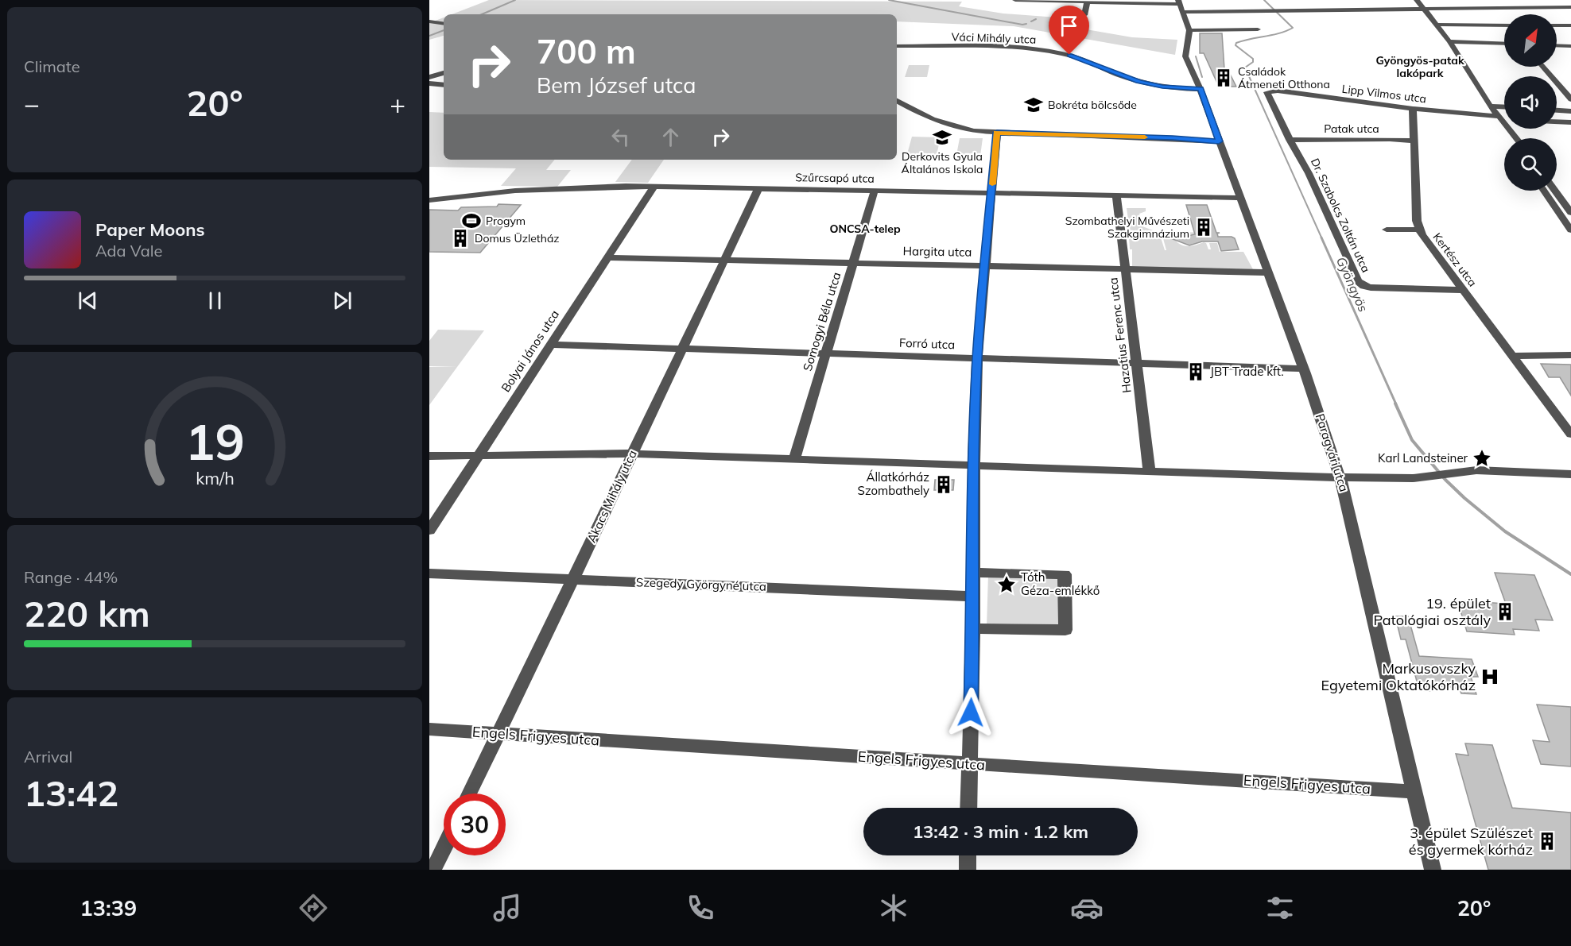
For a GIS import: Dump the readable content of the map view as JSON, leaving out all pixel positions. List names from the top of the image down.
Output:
{
  "streets": {
    "street": [
      "Váci Mihály utca",
      "Lipp Vilmos utca",
      "Patak utca",
      "Szűrcsapó utca",
      "Dr. Szabolcs Zoltán utca",
      "Hargita utca",
      "Kertész utca",
      "Somogyi Béla utca",
      "Hazatius Ferenc utca",
      "Forró utca",
      "Bolyai János utca",
      "Paragvári utca",
      "Akacs Mihály utca",
      "Szegedy Györgyné utca",
      "Engels Frigyes utca"
    ]
  },
  "crossings": [
    ["Váci Mihály utca", "Paragvári utca"],
    ["Lipp Vilmos utca", "Dr. Szabolcs Zoltán utca"],
    ["Lipp Vilmos utca", "Kertész utca"],
    ["Patak utca", "Dr. Szabolcs Zoltán utca"],
    ["Patak utca", "Kertész utca"],
    ["Szűrcsapó utca", "Somogyi Béla utca"],
    ["Szűrcsapó utca", "Hazatius Ferenc utca"],
    ["Szűrcsapó utca", "Bolyai János utca"],
    ["Szűrcsapó utca", "Paragvári utca"],
    ["Szűrcsapó utca", "Akacs Mihály utca"],
    ["Dr. Szabolcs Zoltán utca", "Kertész utca"],
    ["Hargita utca", "Somogyi Béla utca"],
    ["Hargita utca", "Hazatius Ferenc utca"],
    ["Hargita utca", "Bolyai János utca"],
    ["Hargita utca", "Paragvári utca"],
    ["Hargita utca", "Akacs Mihály utca"],
    ["Somogyi Béla utca", "Forró utca"],
    ["Hazatius Ferenc utca", "Forró utca"],
    ["Forró utca", "Bolyai János utca"],
    ["Forró utca", "Paragvári utca"],
    ["Forró utca", "Akacs Mihály utca"],
    ["Paragvári utca", "Engels Frigyes utca"],
    ["Akacs Mihály utca", "Szegedy Györgyné utca"],
    ["Akacs Mihály utca", "Engels Frigyes utca"]
  ],
  "districts": ["Gyöngyös-patak lakópark", "ONCSA-telep"],
  "water": ["Gyöngyös"],
  "places": {
    "building": [
      "Családok Átmeneti Otthona",
      "Szombathelyi Művészeti Szakgimnázium",
      "Domus Üzletház",
      "JBT Trade kft.",
      "Állatkórház Szombathely",
      "19. épület Patológiai osztály",
      "3. épület Szülészet és gyermek kórház"
    ],
    "school or university": ["Bokréta bölcsőde", "Derkovits Gyula Általános Iskola"],
    "sports": ["Progym"],
    "place": ["Karl Landsteiner", "Tóth Géza-emlékkő"],
    "hospital": ["Markusovszky Egyetemi Oktatókórház"]
  },
  "north": "top right",
  "page": {
    "tile": [
      "Climate",
      ["Range · 44%", "220 km"],
      ["Arrival", "13:42"]
    ],
    "turn": ["700 m", "Bem József utca"],
    "heat": ["−", "20°", "+"],
    "song": ["Paper Moons", "Ada Vale"],
    "limit": "30",
    "trip": "13:42 · 3 min · 1.2 km",
    "tabs": ["13:39", "20°"],
    "gauge": ["19", "km/h"]
  }
}
